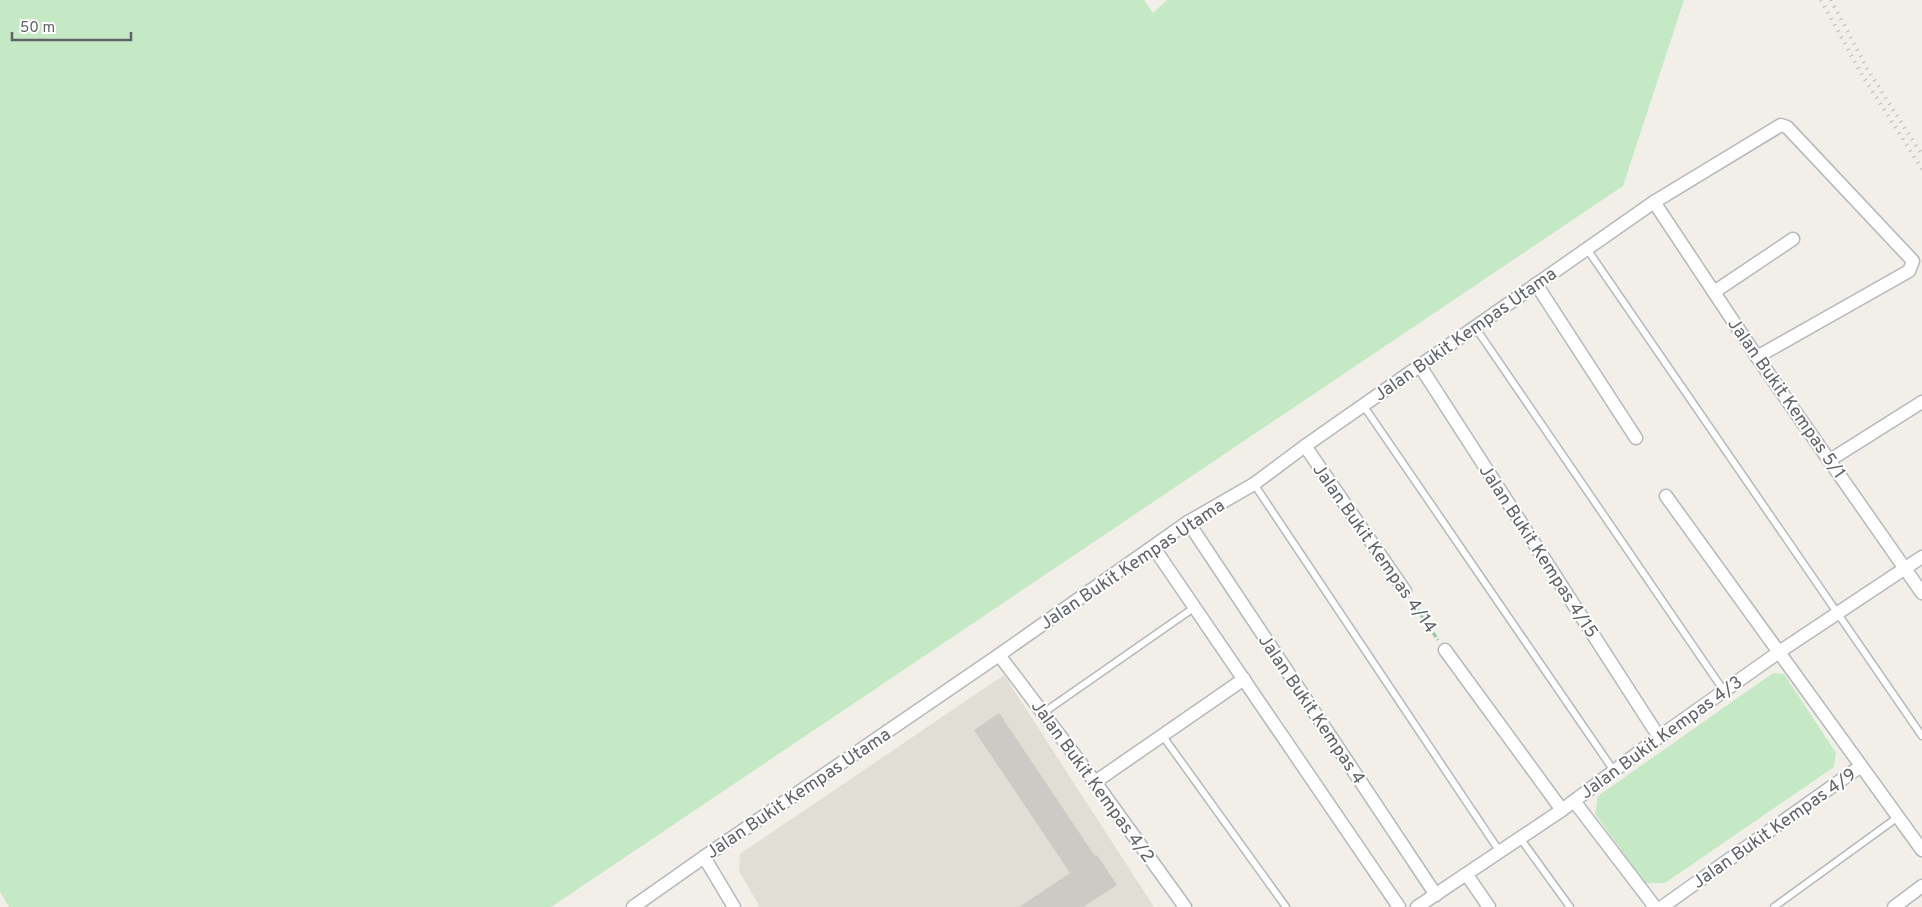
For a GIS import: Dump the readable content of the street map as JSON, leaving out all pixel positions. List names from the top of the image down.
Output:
{
  "streets": {
    "street": [
      "Jalan Bukit Kempas Utama",
      "Jalan Bukit Kempas 5/1",
      "Jalan Bukit Kempas 4/14",
      "Jalan Bukit Kempas 4/15",
      "Jalan Bukit Kempas 4",
      "Jalan Bukit Kempas 4/3",
      "Jalan Bukit Kempas 4/2",
      "Jalan Bukit Kempas 4/9"
    ]
  },
  "crossings": [
    ["Jalan Bukit Kempas Utama", "Jalan Bukit Kempas 5/1"],
    ["Jalan Bukit Kempas Utama", "Jalan Bukit Kempas 4/14"],
    ["Jalan Bukit Kempas Utama", "Jalan Bukit Kempas 4/15"],
    ["Jalan Bukit Kempas Utama", "Jalan Bukit Kempas 4"],
    ["Jalan Bukit Kempas Utama", "Jalan Bukit Kempas 4/2"],
    ["Jalan Bukit Kempas 5/1", "Jalan Bukit Kempas 4/3"],
    ["Jalan Bukit Kempas 4/15", "Jalan Bukit Kempas 4/3"],
    ["Jalan Bukit Kempas 4", "Jalan Bukit Kempas 4/3"]
  ],
  "scale_bar": "50 m"
}
